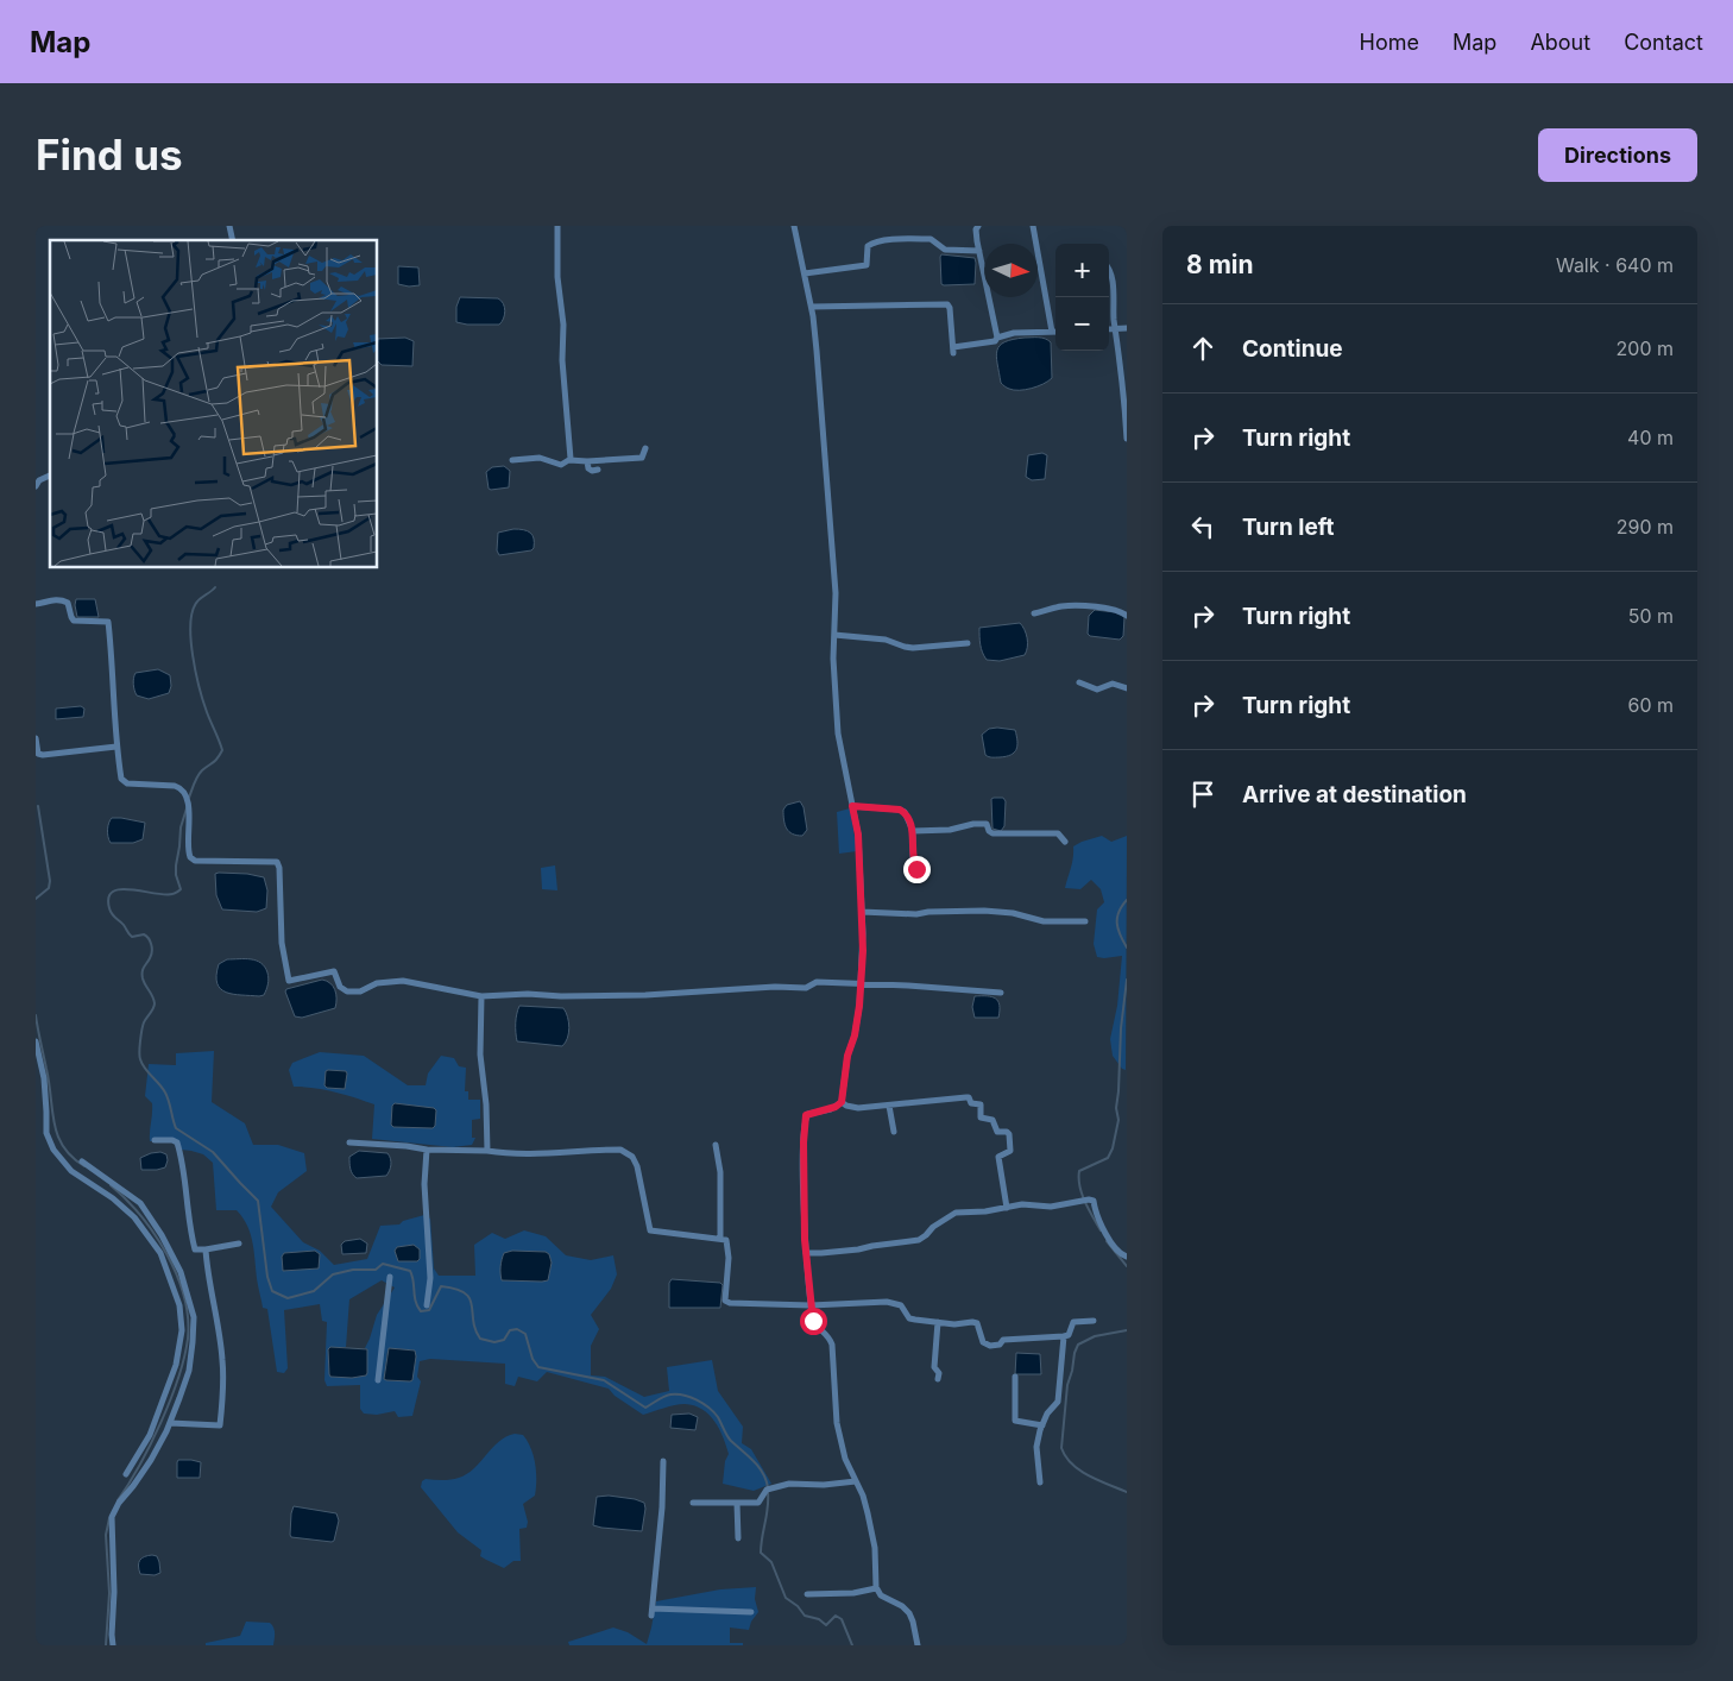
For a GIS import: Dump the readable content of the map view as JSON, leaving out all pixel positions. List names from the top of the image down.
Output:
{
  "north": "right",
  "page": {
    "header": "Map",
    "nav": [
      "Home",
      "Map",
      "About",
      "Contact"
    ],
    "buttons": "Directions",
    "title": "Find us",
    "heading": ["8 min", "Walk · 640 m"],
    "map_buttons": ["+", "−"],
    "list": [
      ["Continue", "200 m"],
      ["Turn right", "40 m"],
      ["Turn left", "290 m"],
      ["Turn right", "50 m"],
      ["Turn right", "60 m"],
      "Arrive at destination"
    ]
  }
}
